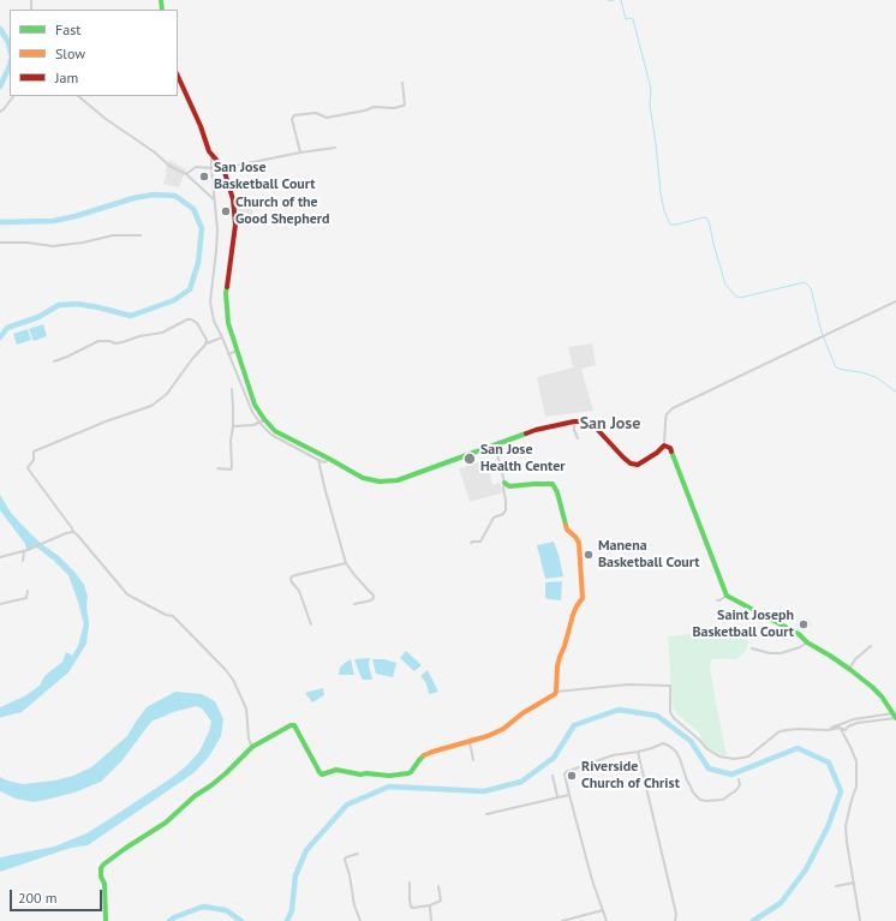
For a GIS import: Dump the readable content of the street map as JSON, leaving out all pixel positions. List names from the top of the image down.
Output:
{
  "districts": ["San Jose"],
  "places": [
    "San Jose Basketball Court",
    "Church of the Good Shepherd",
    "San Jose Health Center",
    "Manena Basketball Court",
    "Saint Joseph Basketball Court",
    "Riverside Church of Christ"
  ],
  "legend": ["Fast", "Slow", "Jam"],
  "scale_bar": "200 m"
}
